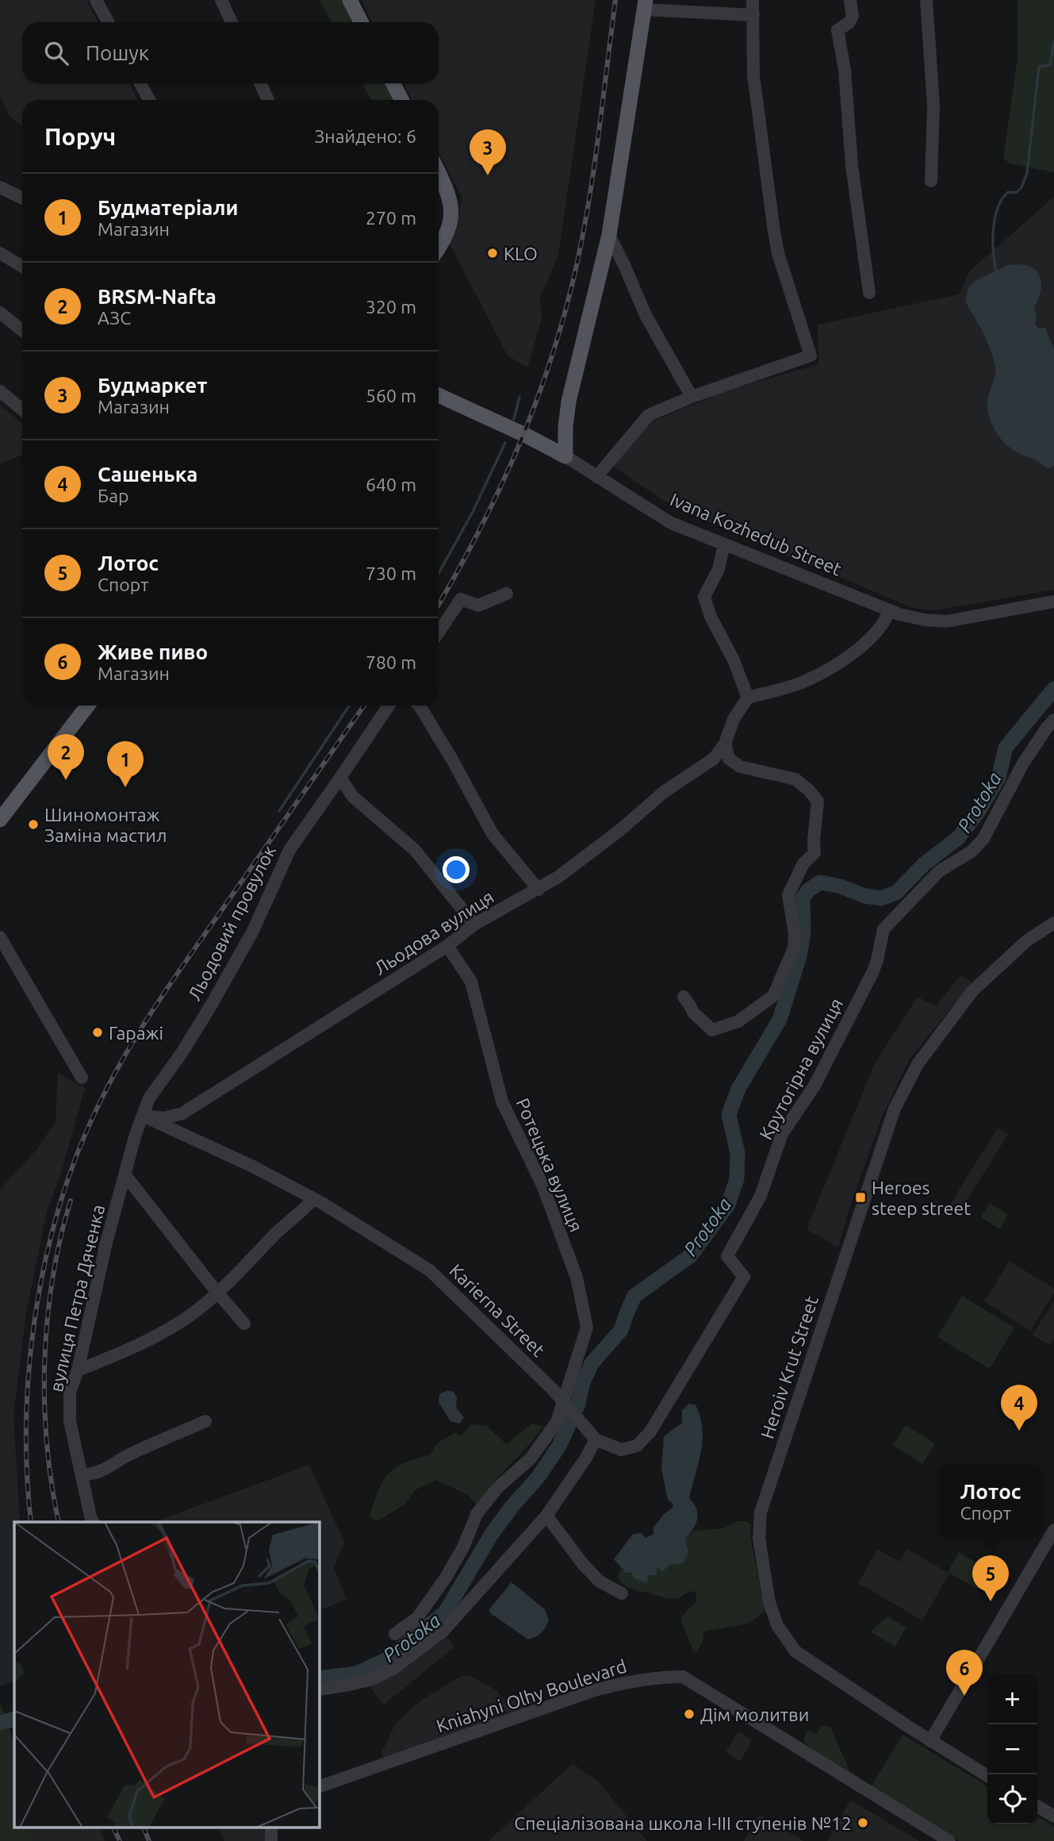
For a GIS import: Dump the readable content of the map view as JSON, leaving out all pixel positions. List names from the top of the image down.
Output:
{
  "streets": {
    "main road": ["Ivana Kozhedub Street"],
    "street": [
      "Льодовий провулок",
      "Льодова вулиця",
      "Крутогірна вулиця",
      "Ротецька вулиця",
      "вулиця Петра Дяченка",
      "Karierna Street",
      "Heroiv Krut Street",
      "Kniahyni Olhy Boulevard"
    ]
  },
  "crossings": [
    ["Льодовий провулок", "Льодова вулиця"],
    ["Льодовий провулок", "вулиця Петра Дяченка"],
    ["Льодовий провулок", "Karierna Street"],
    ["Льодова вулиця", "Ротецька вулиця"],
    ["Льодова вулиця", "вулиця Петра Дяченка"],
    ["Льодова вулиця", "Karierna Street"],
    ["Крутогірна вулиця", "Karierna Street"],
    ["Ротецька вулиця", "Karierna Street"],
    ["вулиця Петра Дяченка", "Karierna Street"]
  ],
  "water": ["Protoka"],
  "places": {
    "other": [
      "KLO",
      "Шиномонтаж Заміна мастил",
      "Гаражі",
      "Дім молитви",
      "Спеціалізована школа І-ІІІ ступенів №12"
    ],
    "transit": ["Heroes steep street"]
  },
  "page": {
    "search": "Пошук",
    "heading": ["Поруч", "Знайдено: 6"],
    "pins": [
      "3",
      "2",
      "1",
      "4",
      "5",
      "6"
    ],
    "list": [
      {
        "mark": "1",
        "name": "Будматеріали",
        "note": "Магазин",
        "value": "270 m"
      },
      {
        "mark": "2",
        "name": "BRSM-Nafta",
        "note": "АЗС",
        "value": "320 m"
      },
      {
        "mark": "3",
        "name": "Будмаркет",
        "note": "Магазин",
        "value": "560 m"
      },
      {
        "mark": "4",
        "name": "Сашенька",
        "note": "Бар",
        "value": "640 m"
      },
      {
        "mark": "5",
        "name": "Лотос",
        "note": "Спорт",
        "value": "730 m"
      },
      {
        "mark": "6",
        "name": "Живе пиво",
        "note": "Магазин",
        "value": "780 m"
      }
    ],
    "popup": ["Лотос", "Спорт"],
    "map_buttons": ["+", "−"]
  }
}
